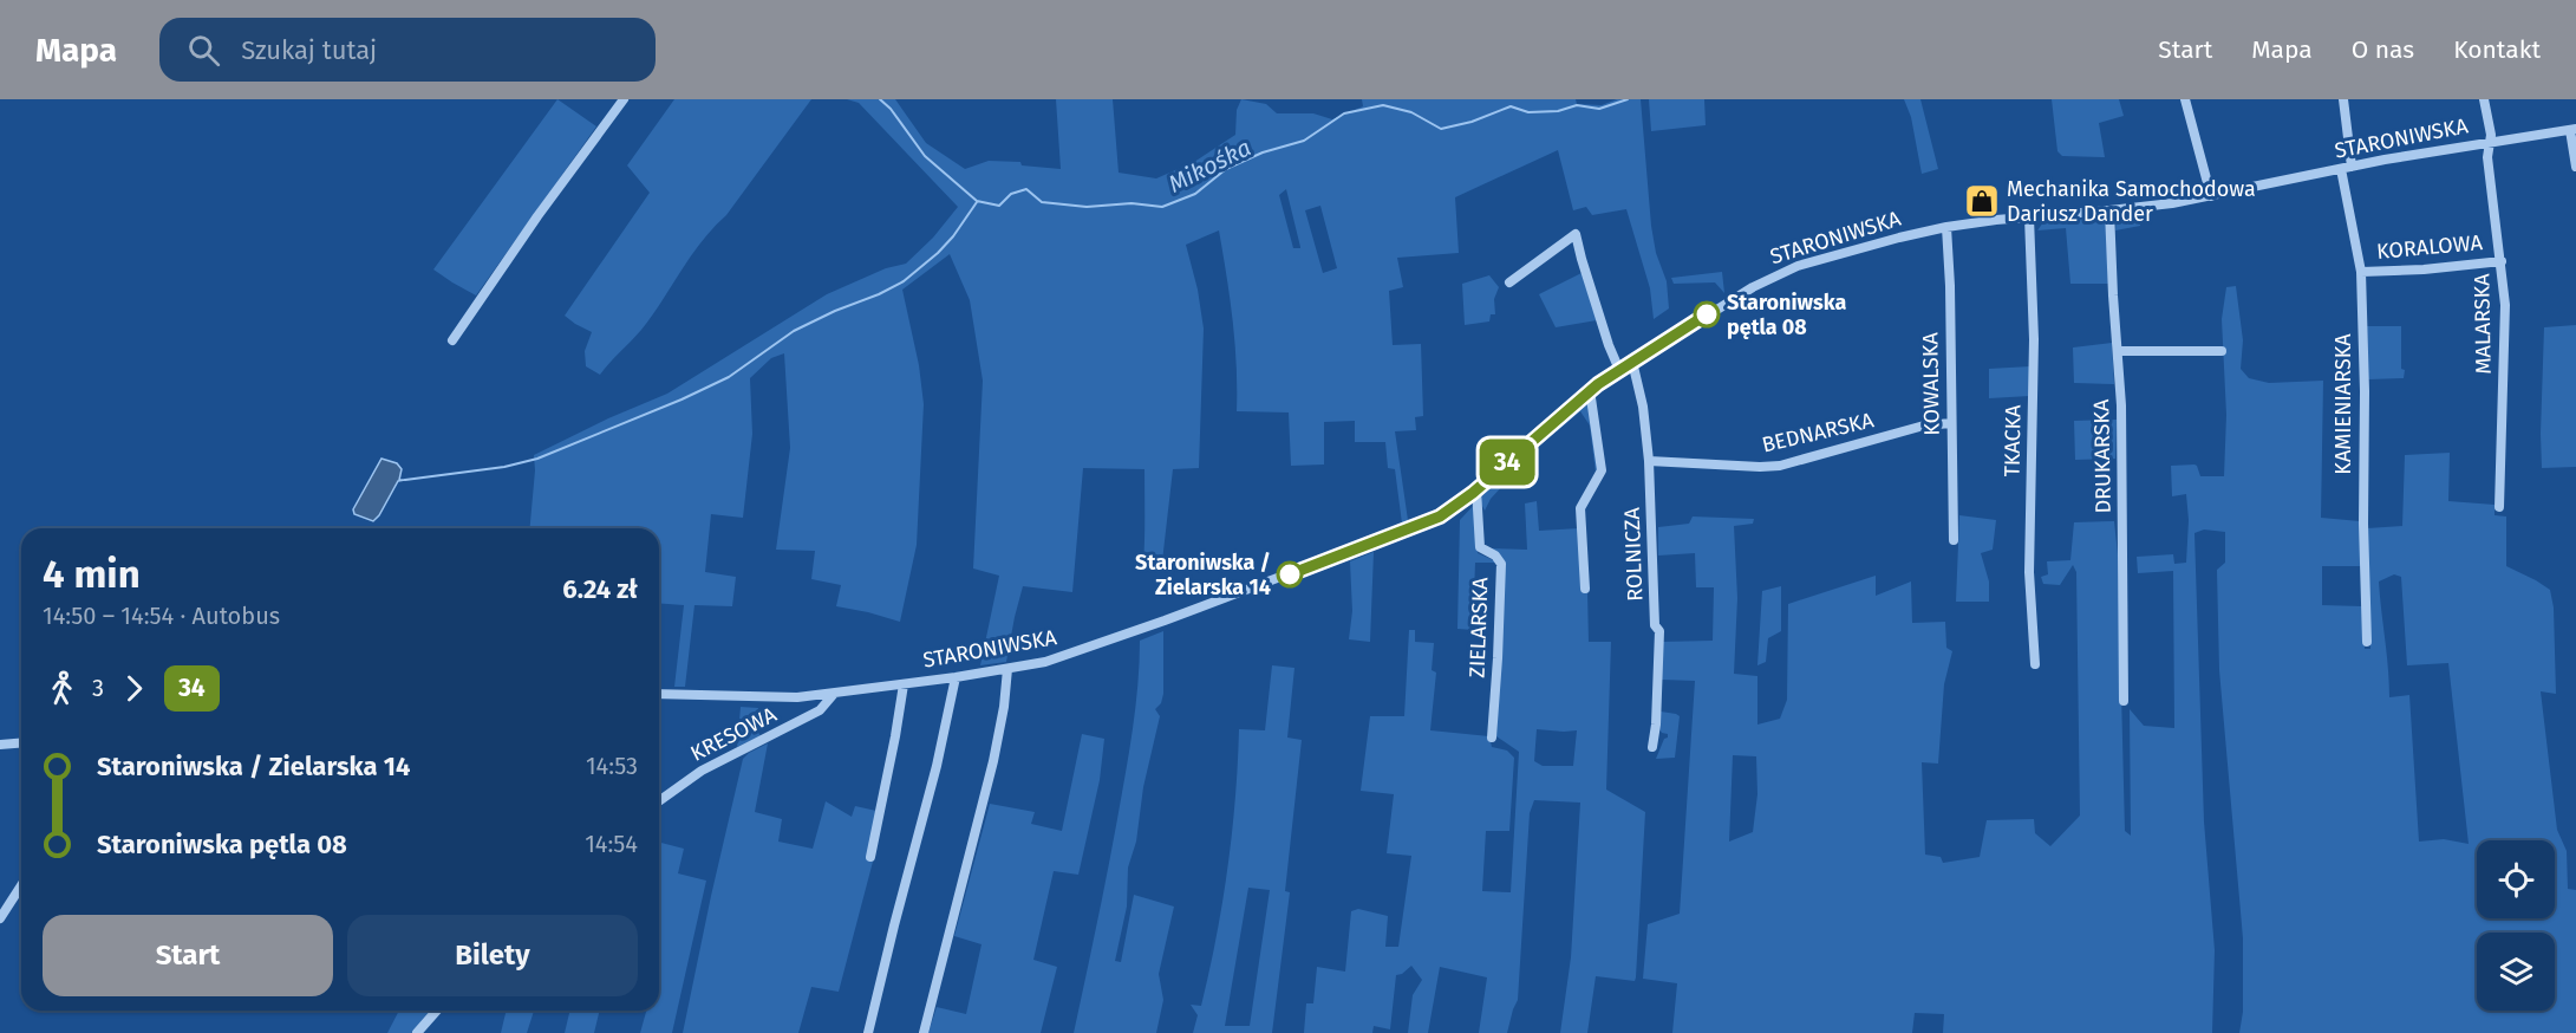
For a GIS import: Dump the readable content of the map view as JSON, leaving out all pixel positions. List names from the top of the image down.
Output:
{
  "streets": {
    "street": [
      "STARONIWSKA",
      "KORALOWA",
      "MALARSKA",
      "KOWALSKA",
      "KAMIENIARSKA",
      "BEDNARSKA",
      "TKACKA",
      "DRUKARSKA",
      "ROLNICZA",
      "ZIELARSKA",
      "KRESOWA"
    ]
  },
  "crossings": [
    ["STARONIWSKA", "MALARSKA"],
    ["STARONIWSKA", "KOWALSKA"],
    ["STARONIWSKA", "KAMIENIARSKA"],
    ["STARONIWSKA", "TKACKA"],
    ["STARONIWSKA", "DRUKARSKA"],
    ["STARONIWSKA", "ROLNICZA"],
    ["STARONIWSKA", "ZIELARSKA"],
    ["STARONIWSKA", "KRESOWA"],
    ["KORALOWA", "MALARSKA"],
    ["KORALOWA", "KAMIENIARSKA"],
    ["KOWALSKA", "BEDNARSKA"],
    ["BEDNARSKA", "ROLNICZA"]
  ],
  "water": ["Mikośka"],
  "places": {
    "shop": ["Mechanika Samochodowa Dariusz Dander"],
    "other": ["Staroniwska pętla 08", "Staroniwska / Zielarska 14"]
  },
  "lines": ["bus line 34"],
  "page": {
    "header": "Mapa",
    "search": "Szukaj tutaj",
    "nav": [
      "Start",
      "Mapa",
      "O nas",
      "Kontakt"
    ],
    "on_map": "34",
    "heading": ["4 min", "14:50 – 14:54 · Autobus", "6.24 zł"],
    "legs": ["3", "34"],
    "list": [
      {
        "name": "Staroniwska / Zielarska 14",
        "value": "14:53"
      },
      {
        "name": "Staroniwska pętla 08",
        "value": "14:54"
      }
    ],
    "buttons": ["Start", "Bilety"]
  }
}
